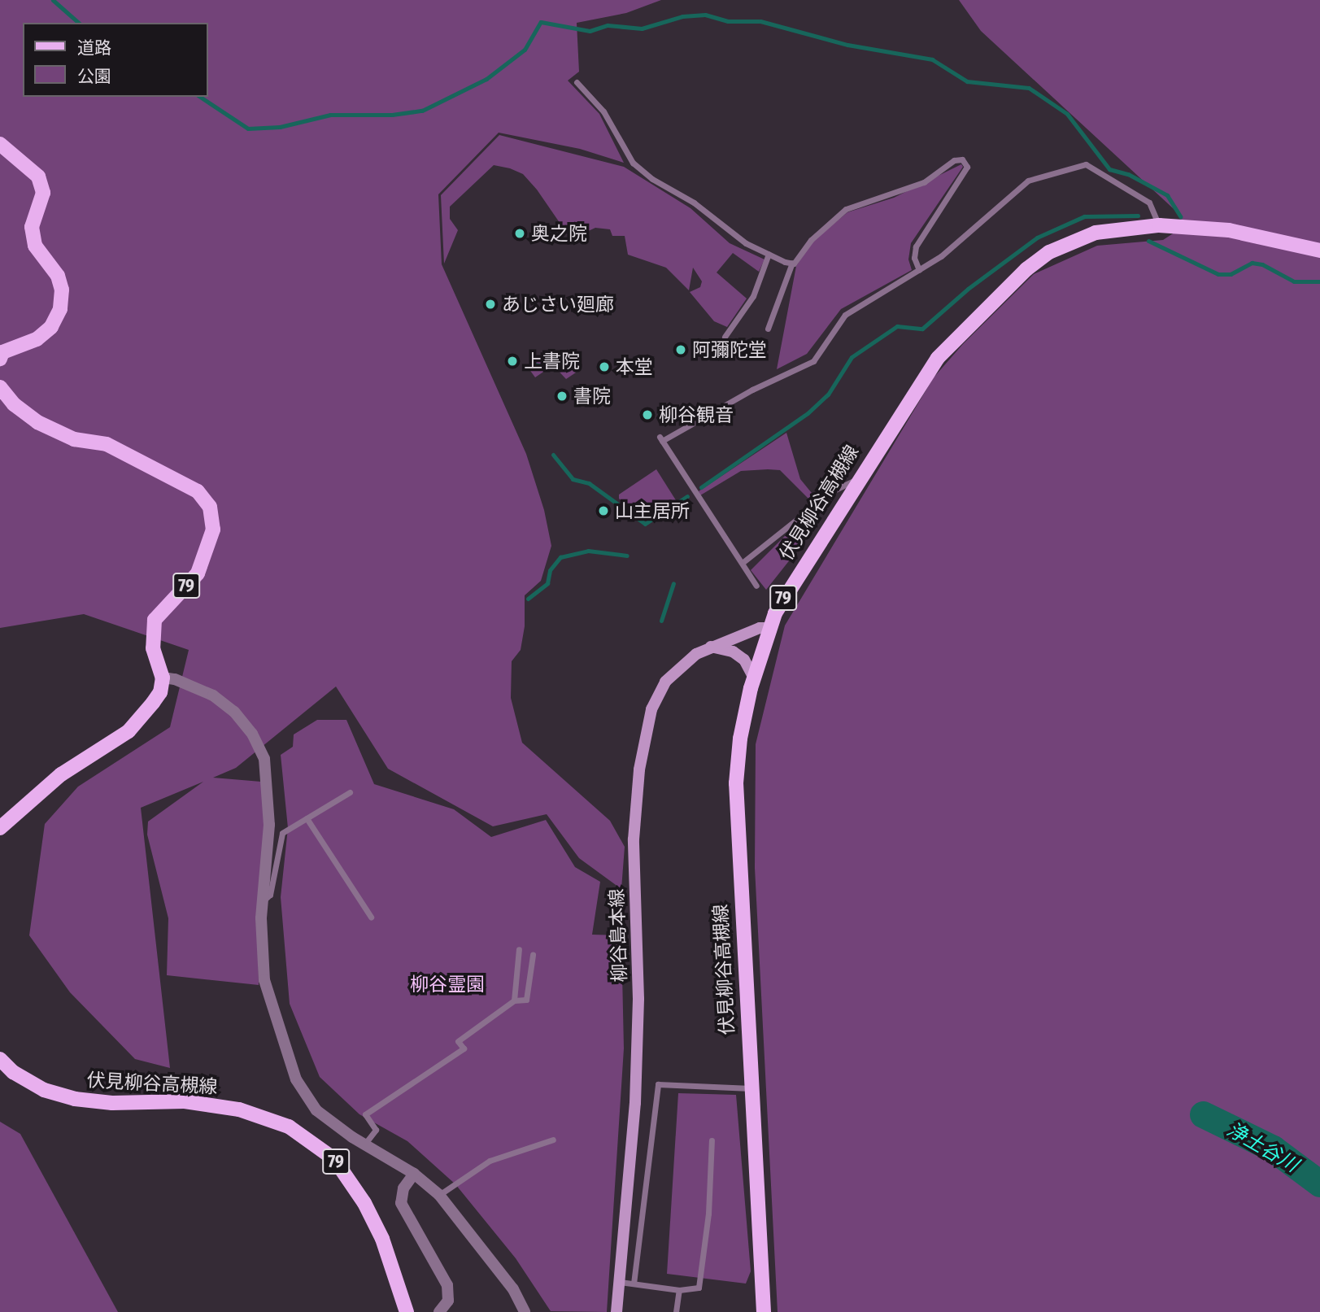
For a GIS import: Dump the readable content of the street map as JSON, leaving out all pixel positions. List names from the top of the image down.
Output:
{
  "streets": {
    "main road": ["伏見柳谷高槻線", "79", "柳谷島本線"]
  },
  "crossings": [
    ["伏見柳谷高槻線", "柳谷島本線"]
  ],
  "water": ["浄土谷川"],
  "parks": ["柳谷霊園"],
  "places": [
    "奥之院",
    "あじさい廻廊",
    "阿彌陀堂",
    "上書院",
    "本堂",
    "書院",
    "柳谷観音",
    "山主居所"
  ],
  "legend": ["道路", "公園"]
}
